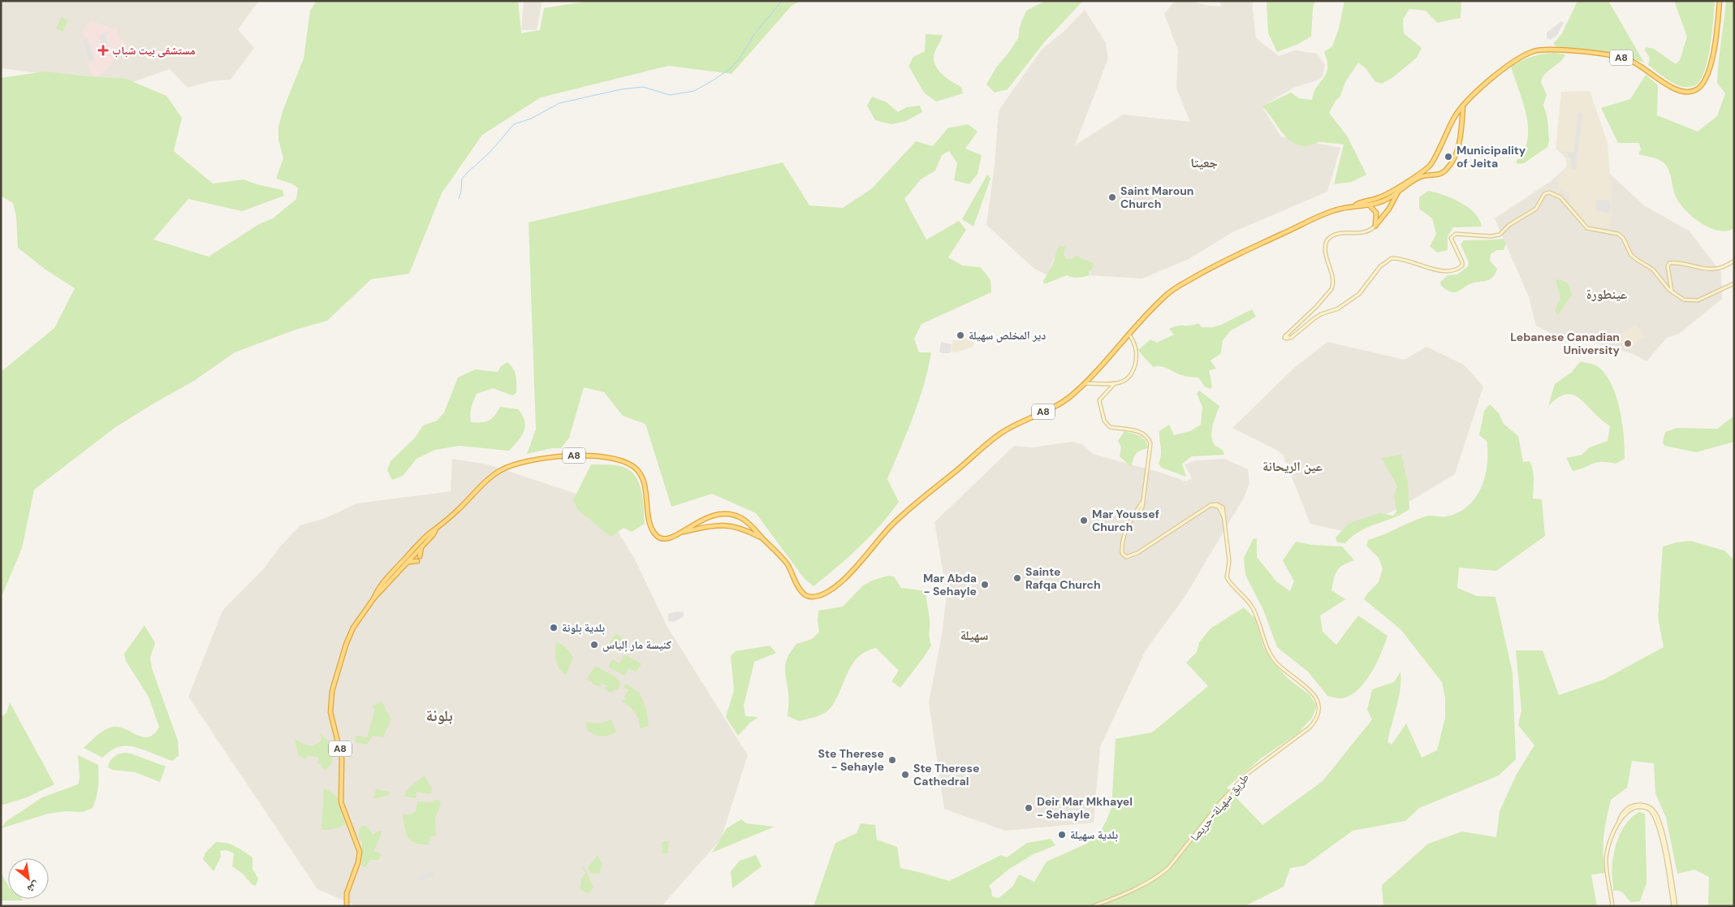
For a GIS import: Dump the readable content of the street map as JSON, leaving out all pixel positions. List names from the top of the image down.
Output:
{
  "streets": {
    "highway": ["A8"],
    "main road": ["طريق سهيلة-حريصا"]
  },
  "districts": [
    "جعيتا",
    "عينطورة",
    "عين الريحانة",
    "سهيلة",
    "بلونة"
  ],
  "places": {
    "health": ["مستشفى بيت شباب"],
    "other": [
      "Municipality of Jeita",
      "Saint Maroun Church",
      "دير المخلص سهيلة",
      "Lebanese Canadian University",
      "Mar Youssef Church",
      "Sainte Rafqa Church",
      "Mar Abda - Sehayle",
      "بلدية بلونة",
      "كنيسة مار إلياس",
      "Ste Therese - Sehayle",
      "Ste Therese Cathedral",
      "Deir Mar Mkhayel - Sehayle",
      "بلدية سهيلة"
    ]
  },
  "north": "bottom right"
}
